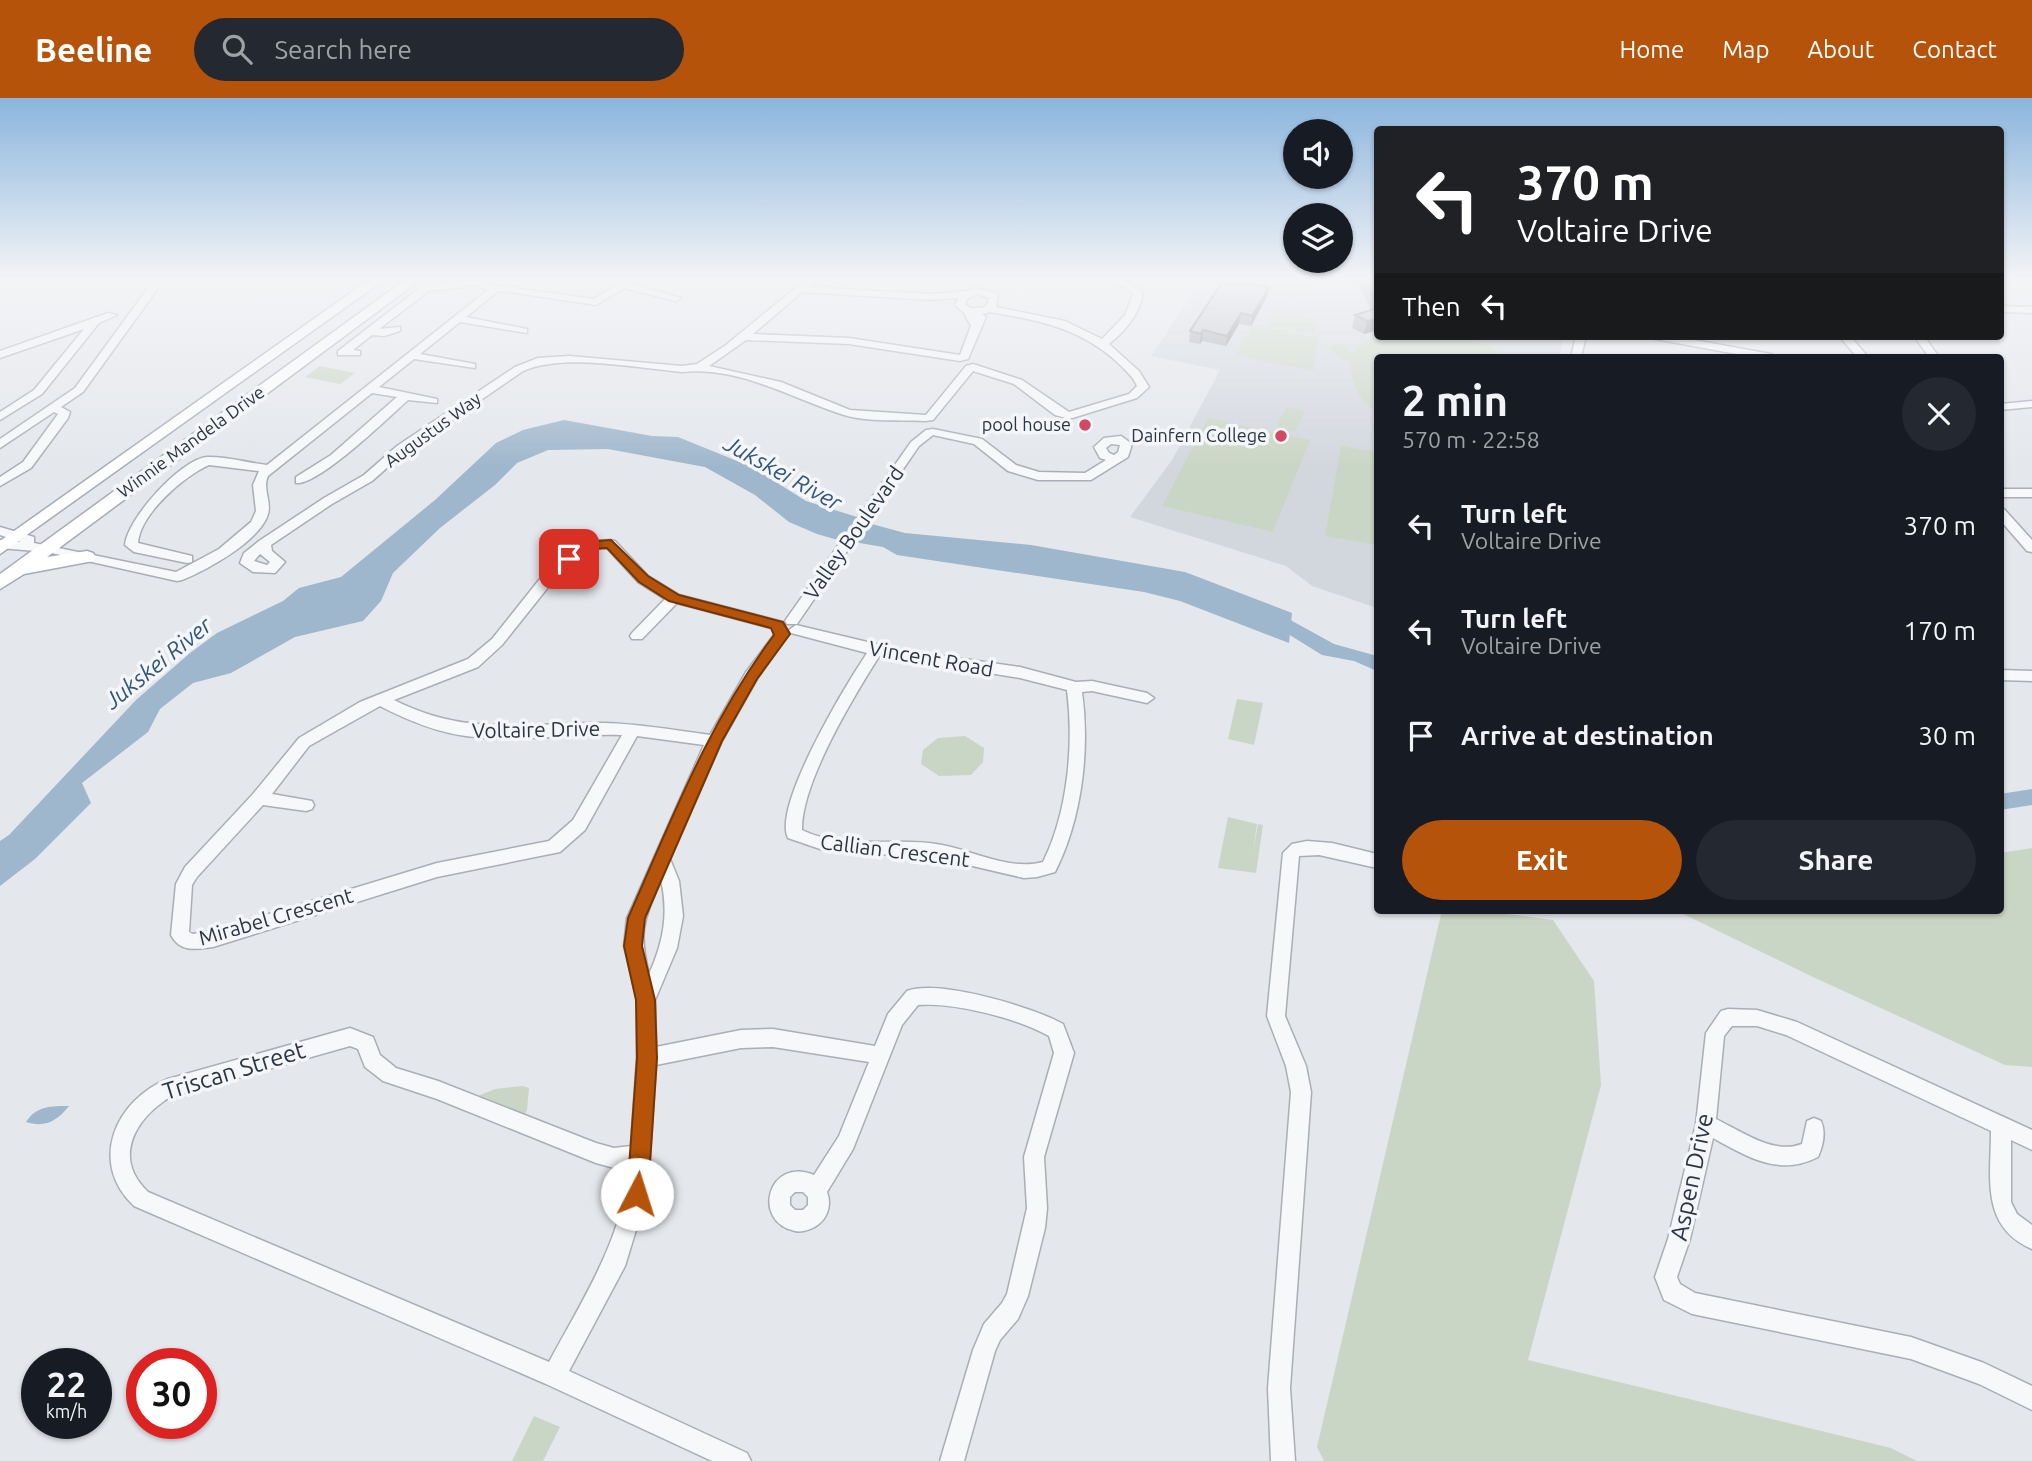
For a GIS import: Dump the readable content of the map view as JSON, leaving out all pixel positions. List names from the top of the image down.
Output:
{
  "streets": {
    "main road": ["Winnie Mandela Drive"],
    "street": [
      "Augustus Way",
      "Valley Boulevard",
      "Vincent Road",
      "Voltaire Drive",
      "Callian Crescent",
      "Mirabel Crescent",
      "Triscan Street",
      "Aspen Drive"
    ]
  },
  "crossings": [
    ["Augustus Way", "Valley Boulevard"],
    ["Valley Boulevard", "Vincent Road"],
    ["Valley Boulevard", "Voltaire Drive"],
    ["Valley Boulevard", "Triscan Street"],
    ["Vincent Road", "Callian Crescent"],
    ["Voltaire Drive", "Mirabel Crescent"]
  ],
  "water": ["Jukskei River"],
  "places": ["pool house", "Dainfern College"],
  "page": {
    "header": "Beeline",
    "search": "Search here",
    "nav": [
      "Home",
      "Map",
      "About",
      "Contact"
    ],
    "turn": ["370 m", "Voltaire Drive"],
    "then": "Then",
    "heading": ["2 min", "570 m · 22:58"],
    "list": [
      {
        "name": "Turn left",
        "note": "Voltaire Drive",
        "value": "370 m"
      },
      {
        "name": "Turn left",
        "note": "Voltaire Drive",
        "value": "170 m"
      },
      {
        "name": "Arrive at destination",
        "value": "30 m"
      }
    ],
    "buttons": ["Exit", "Share"],
    "speed": "22 km/h",
    "limit": "30"
  }
}
